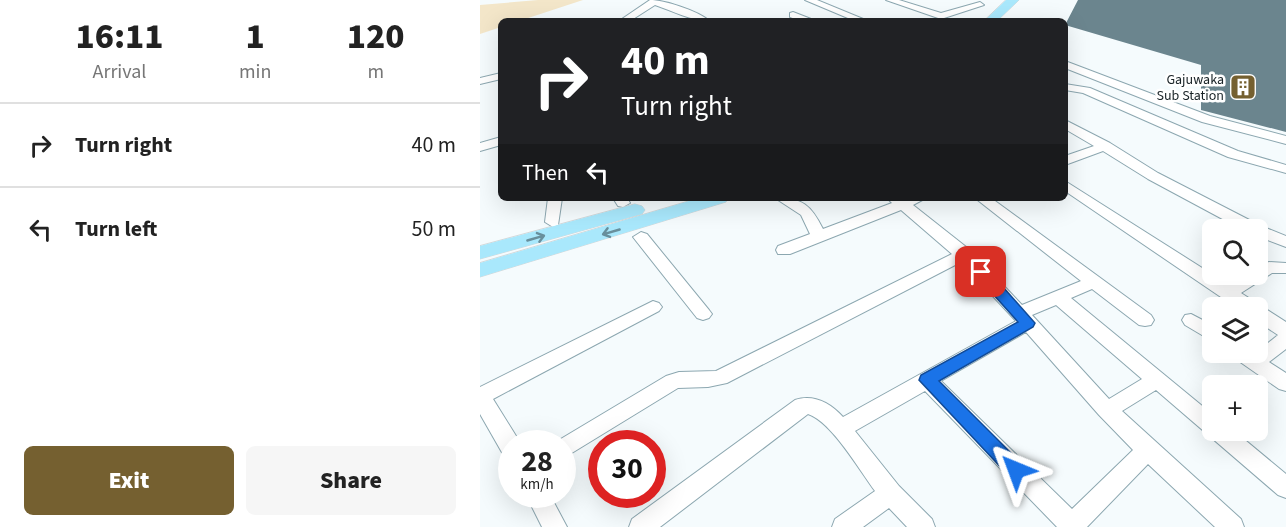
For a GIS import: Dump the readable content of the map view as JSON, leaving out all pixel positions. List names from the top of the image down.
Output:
{
  "places": {
    "building": ["Gajuwaka Sub Station"]
  },
  "page": {
    "eta": [
      "16:11",
      "Arrival",
      "1",
      "min",
      "120",
      "m"
    ],
    "turn": ["40 m", "Turn right"],
    "list": [
      {
        "name": "Turn right",
        "value": "40 m"
      },
      {
        "name": "Turn left",
        "value": "50 m"
      }
    ],
    "then": "Then",
    "map_buttons": "+",
    "speed": "28 km/h",
    "limit": "30",
    "buttons": ["Exit", "Share"]
  }
}
